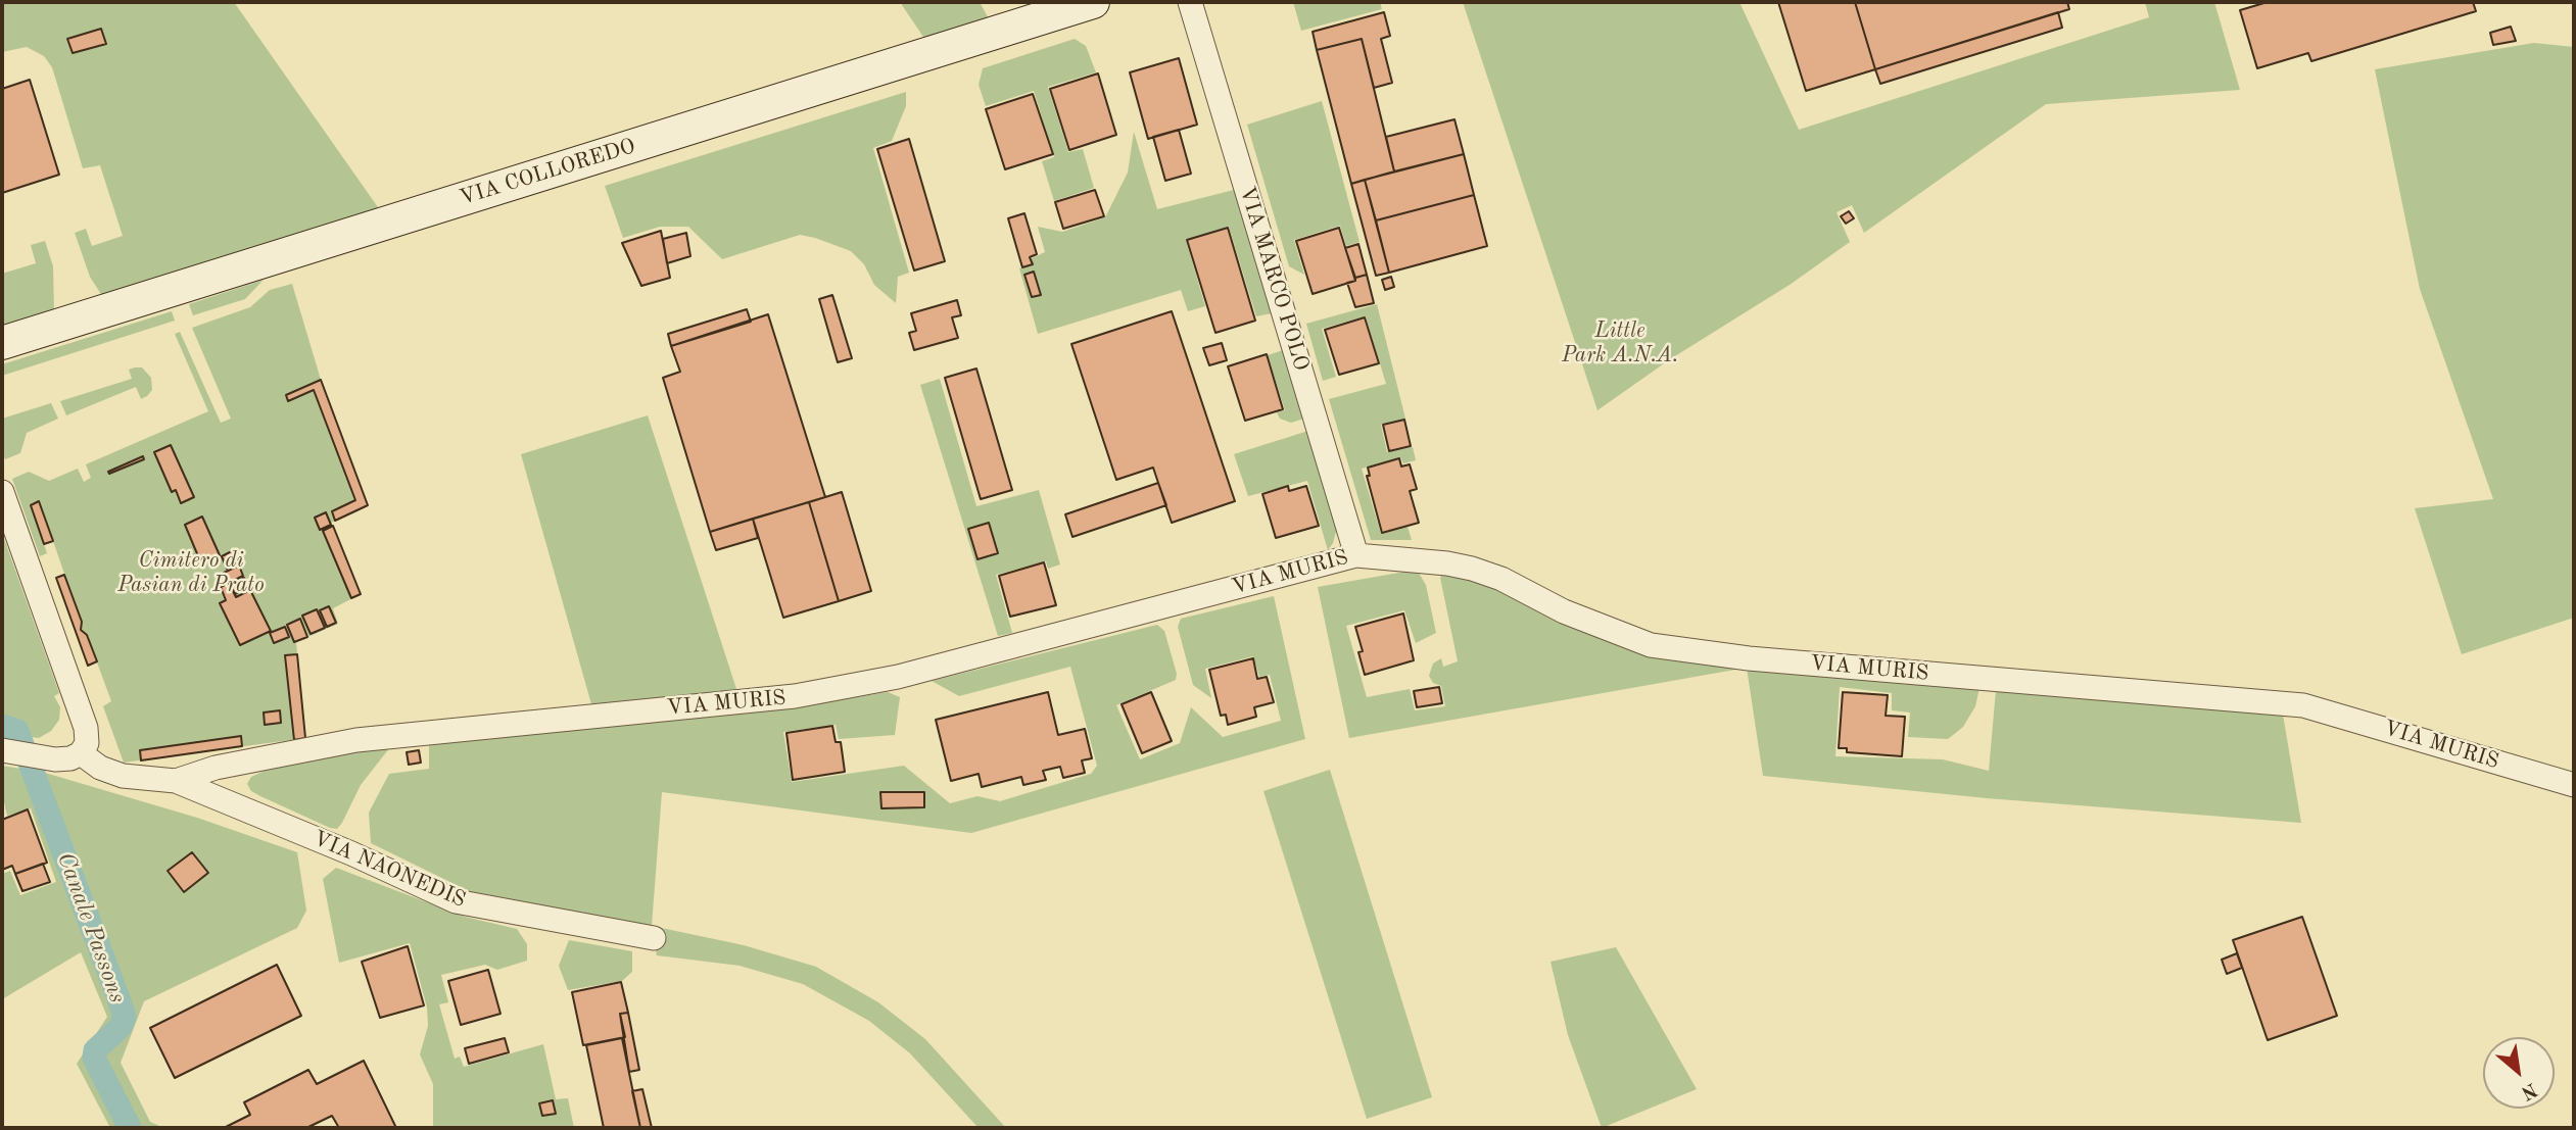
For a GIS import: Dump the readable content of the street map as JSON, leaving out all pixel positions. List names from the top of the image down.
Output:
{
  "streets": {
    "main road": ["VIA COLLOREDO"],
    "street": ["VIA MARCO POLO", "VIA MURIS", "VIA NAONEDIS"]
  },
  "crossings": [
    ["VIA MARCO POLO", "VIA MURIS"],
    ["VIA MURIS", "VIA NAONEDIS"]
  ],
  "water": ["Canale Passons"],
  "parks": ["Little Park A.N.A.", "Cimitero di Pasian di Prato"],
  "north": "bottom right"
}
